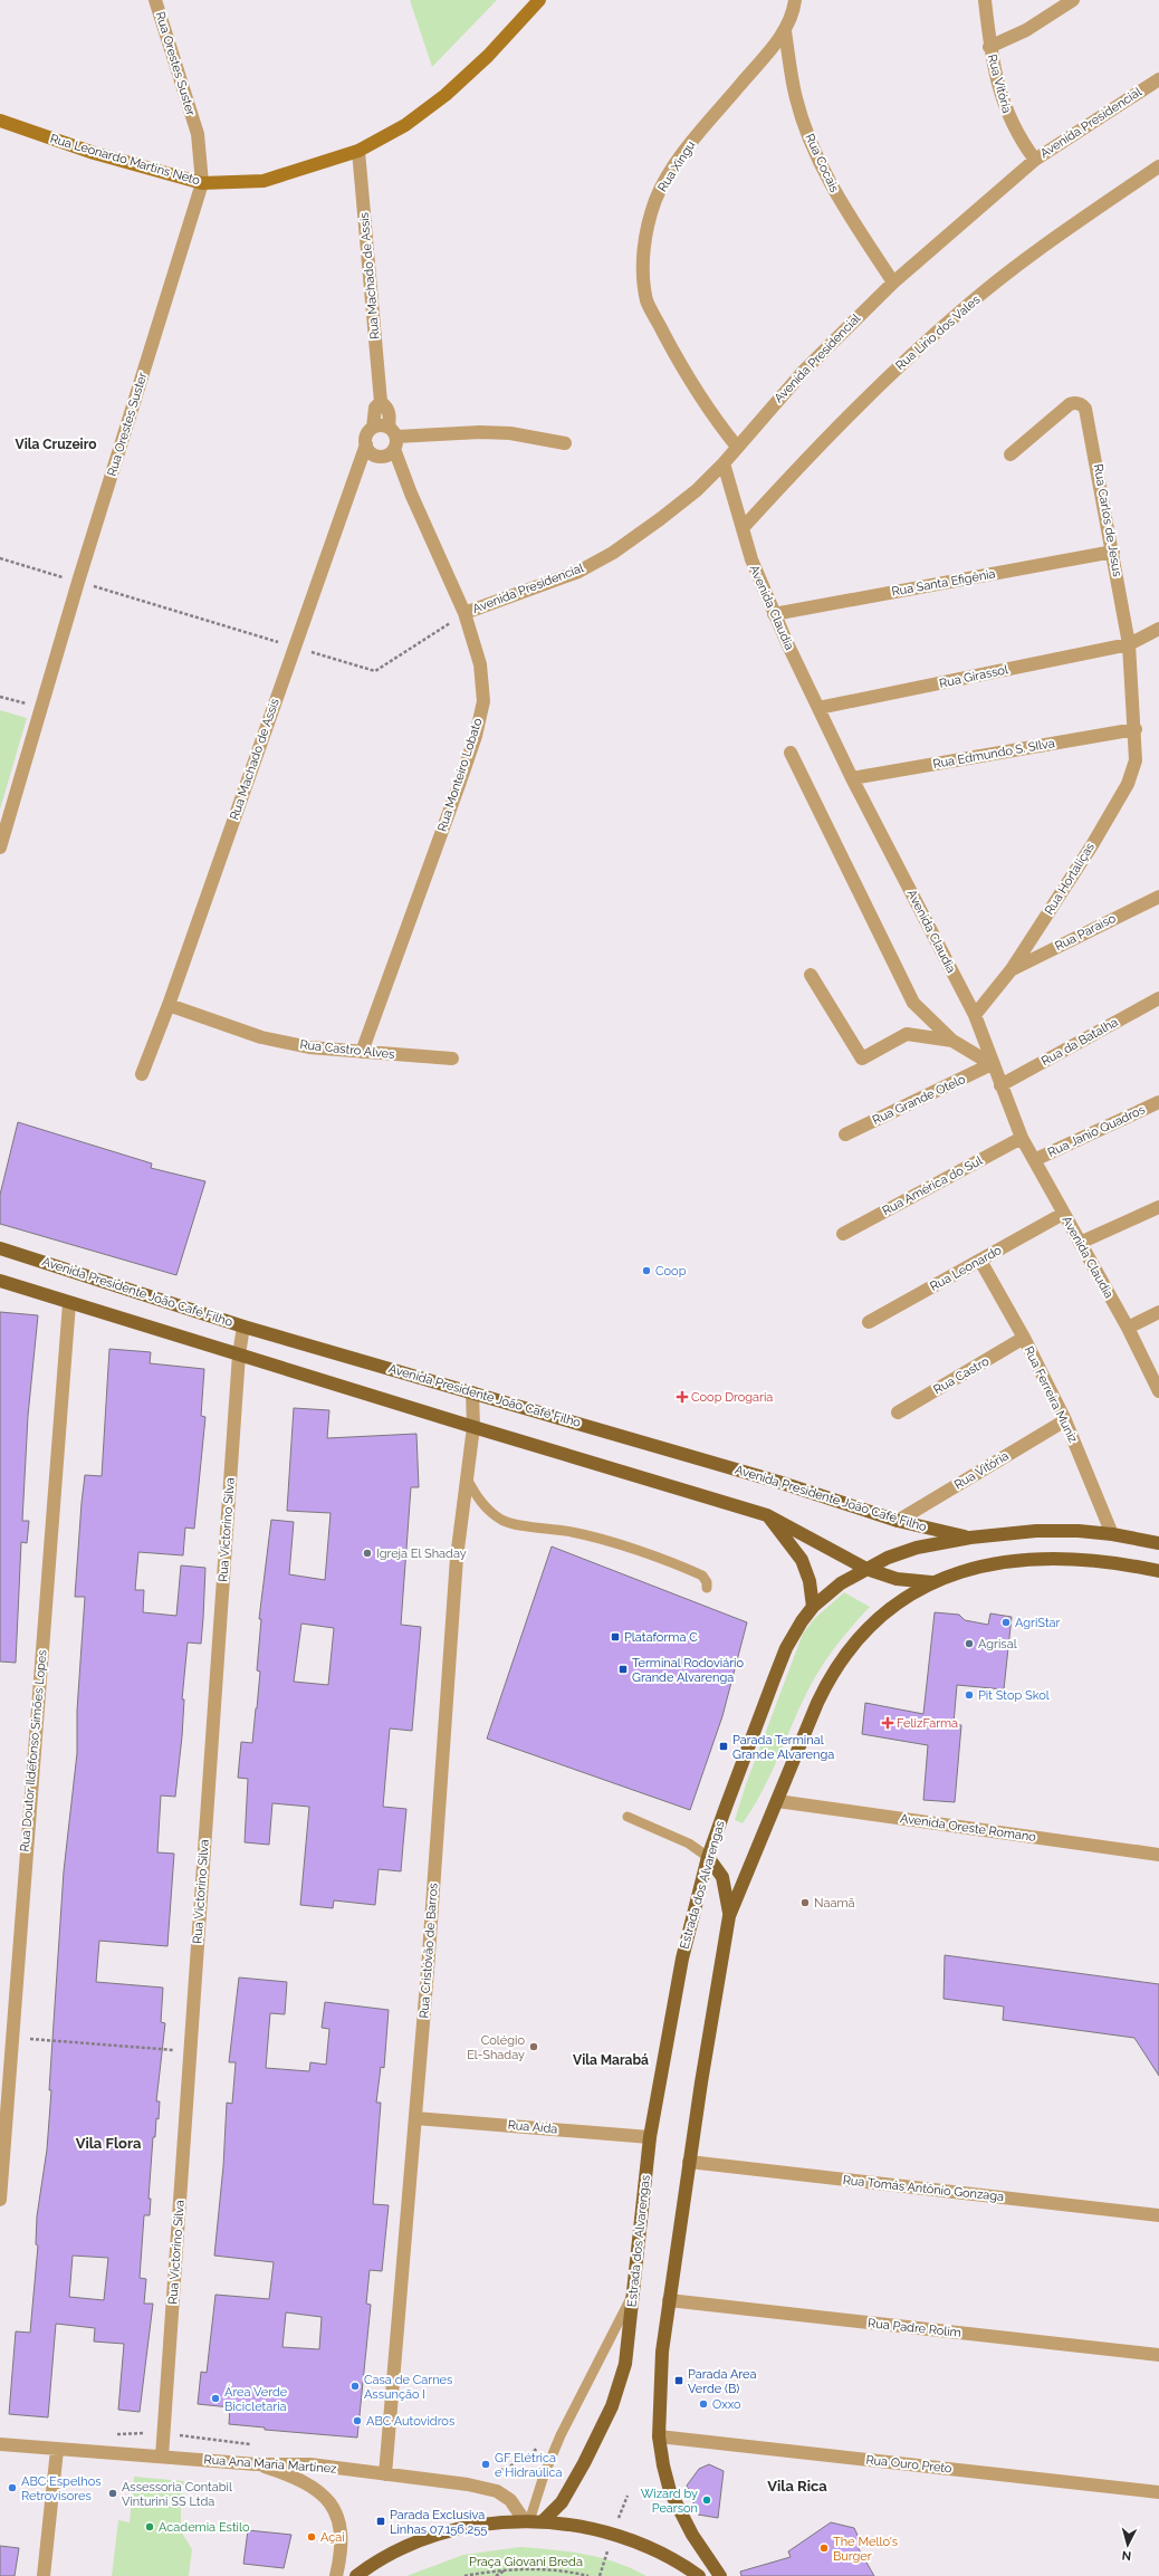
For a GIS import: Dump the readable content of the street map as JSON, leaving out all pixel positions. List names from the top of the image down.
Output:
{
  "streets": {
    "main road": ["Avenida Presidente João Café Filho", "Estrada dos Alvarengas"],
    "street": [
      "Rua Orestes Suster",
      "Rua Vitória",
      "Avenida Presidencial",
      "Rua Leonardo Martins Neto",
      "Rua Cocais",
      "Rua Xingu",
      "Rua Machado de Assis",
      "Rua Lirio dos Vales",
      "Rua Carlos de Jesus",
      "Rua Santa Efigênia",
      "Avenida Claudia",
      "Rua Girassol",
      "Rua Edmundo S. SIlva",
      "Rua Monteiro Lobato",
      "Rua Hortaliças",
      "Rua Paraiso",
      "Rua da Batalha",
      "Rua Castro Alves",
      "Rua Grande Otelo",
      "Rua Janio Quadros",
      "Rua América do Sul",
      "Rua Leonardo",
      "Rua Castro",
      "Rua Ferreira Muniz",
      "Rua Victorino Silva",
      "Rua Doutor Ildefonso Simões Lopes",
      "Avenida Oreste Romano",
      "Rua Cristóvão de Barros",
      "Rua Aída",
      "Rua Tomás Antônio Gonzaga",
      "Rua Padre Rolim",
      "Rua Ana Maria Martinez",
      "Rua Ouro Preto"
    ]
  },
  "crossings": [
    ["Rua Orestes Suster", "Rua Leonardo Martins Neto"],
    ["Rua Vitória", "Avenida Presidencial"],
    ["Rua Vitória", "Avenida Presidente João Café Filho"],
    ["Rua Vitória", "Rua Ferreira Muniz"],
    ["Avenida Presidencial", "Rua Cocais"],
    ["Avenida Presidencial", "Rua Xingu"],
    ["Avenida Presidencial", "Avenida Claudia"],
    ["Avenida Presidencial", "Rua Monteiro Lobato"],
    ["Rua Leonardo Martins Neto", "Rua Machado de Assis"],
    ["Rua Cocais", "Rua Xingu"],
    ["Rua Machado de Assis", "Rua Monteiro Lobato"],
    ["Rua Machado de Assis", "Rua Castro Alves"],
    ["Rua Lirio dos Vales", "Avenida Claudia"],
    ["Rua Carlos de Jesus", "Rua Santa Efigênia"],
    ["Rua Carlos de Jesus", "Rua Girassol"],
    ["Rua Carlos de Jesus", "Rua Edmundo S. SIlva"],
    ["Rua Carlos de Jesus", "Rua Hortaliças"],
    ["Rua Santa Efigênia", "Avenida Claudia"],
    ["Avenida Claudia", "Rua Girassol"],
    ["Avenida Claudia", "Rua Edmundo S. SIlva"],
    ["Avenida Claudia", "Rua Hortaliças"],
    ["Avenida Claudia", "Rua da Batalha"],
    ["Avenida Claudia", "Rua Grande Otelo"],
    ["Avenida Claudia", "Rua Janio Quadros"],
    ["Avenida Claudia", "Rua América do Sul"],
    ["Avenida Claudia", "Rua Leonardo"],
    ["Rua Edmundo S. SIlva", "Rua Hortaliças"],
    ["Rua Monteiro Lobato", "Rua Castro Alves"],
    ["Rua Hortaliças", "Rua Paraiso"],
    ["Rua Leonardo", "Rua Ferreira Muniz"],
    ["Avenida Presidente João Café Filho", "Rua Victorino Silva"],
    ["Avenida Presidente João Café Filho", "Estrada dos Alvarengas"],
    ["Avenida Presidente João Café Filho", "Rua Cristóvão de Barros"],
    ["Rua Castro", "Rua Ferreira Muniz"],
    ["Rua Ferreira Muniz", "Estrada dos Alvarengas"],
    ["Rua Victorino Silva", "Rua Ana Maria Martinez"],
    ["Estrada dos Alvarengas", "Rua Aída"],
    ["Estrada dos Alvarengas", "Rua Ana Maria Martinez"],
    ["Rua Cristóvão de Barros", "Rua Aída"],
    ["Rua Cristóvão de Barros", "Rua Ana Maria Martinez"]
  ],
  "districts": [
    "Vila Cruzeiro",
    "Vila Marabá",
    "Vila Flora",
    "Vila Rica"
  ],
  "parks": ["Praça Giovani Breda"],
  "places": {
    "other": [
      "Coop",
      "Igreja El Shaday",
      "AgriStar",
      "Agrisal",
      "Pit Stop Skol",
      "Naamã",
      "Colégio El-Shaday",
      "Casa de Carnes Assunção I",
      "Área Verde Bicicletaria",
      "Oxxo",
      "ABC Autovidros",
      "GF Elétrica e Hidraúlica",
      "ABC Espelhos Retrovisores",
      "Assessoria Contabil Vinturini SS Ltda",
      "Wizard by Pearson",
      "Academia Estilo",
      "Açai",
      "The Mello's Burger"
    ],
    "health": ["Coop Drogaria", "FelizFarma"],
    "transit": [
      "Plataforma C",
      "Terminal Rodoviário Grande Alvarenga",
      "Parada Terminal Grande Alvarenga",
      "Parada Area Verde (B)",
      "Parada Exclusiva Linhas 07.156,255"
    ]
  },
  "north": "bottom"
}
